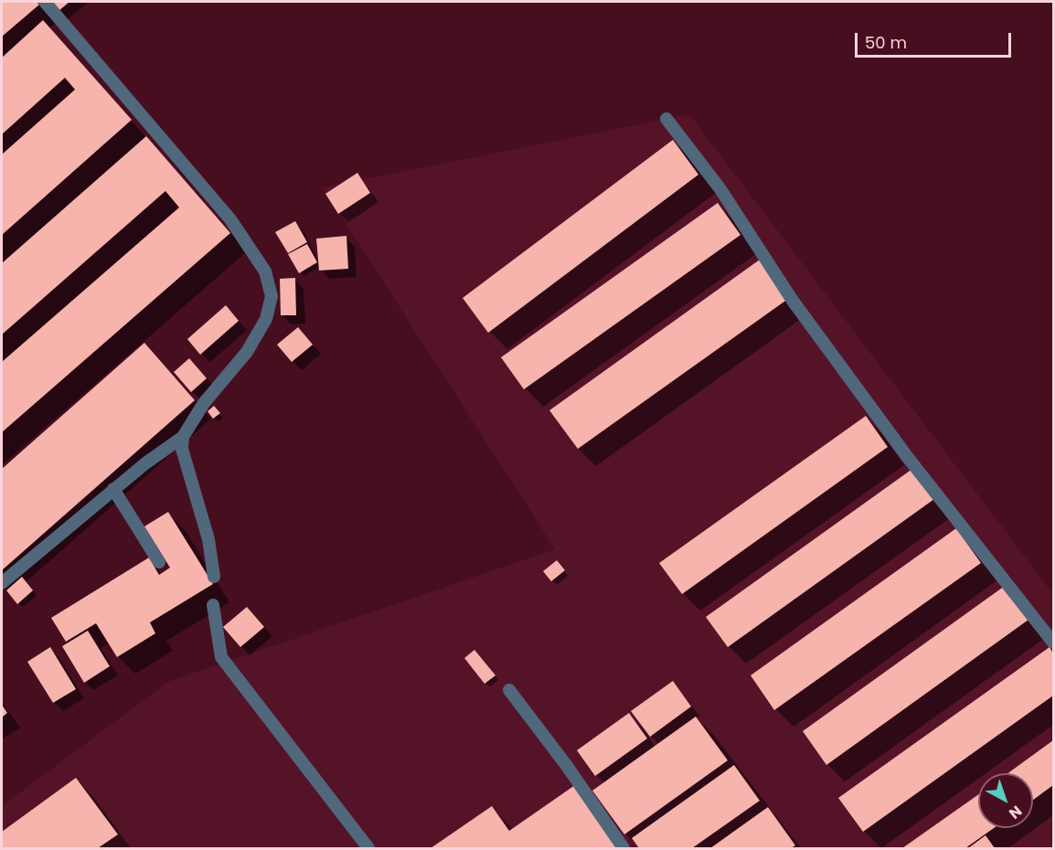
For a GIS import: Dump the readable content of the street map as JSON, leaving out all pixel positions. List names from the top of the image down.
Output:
{
  "scale_bar": "50 m",
  "north": "bottom right"
}
